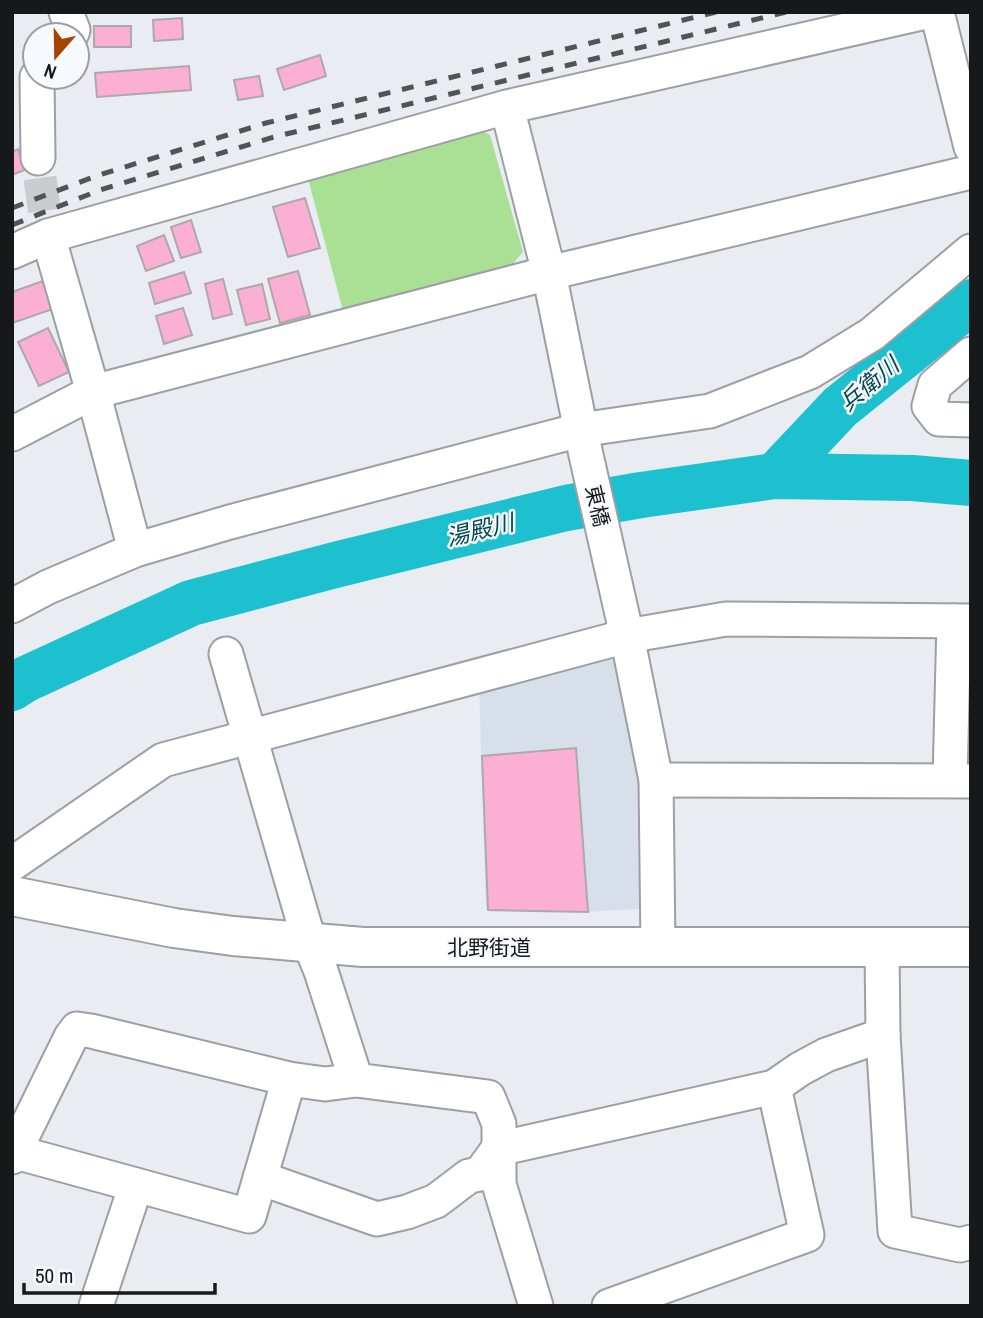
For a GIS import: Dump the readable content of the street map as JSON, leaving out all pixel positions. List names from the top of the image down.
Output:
{
  "streets": {
    "main road": ["北野街道"],
    "street": ["東橋"]
  },
  "crossings": [
    ["東橋", "北野街道"]
  ],
  "water": ["兵衛川", "湯殿川"],
  "scale_bar": "50 m",
  "north": "bottom"
}
